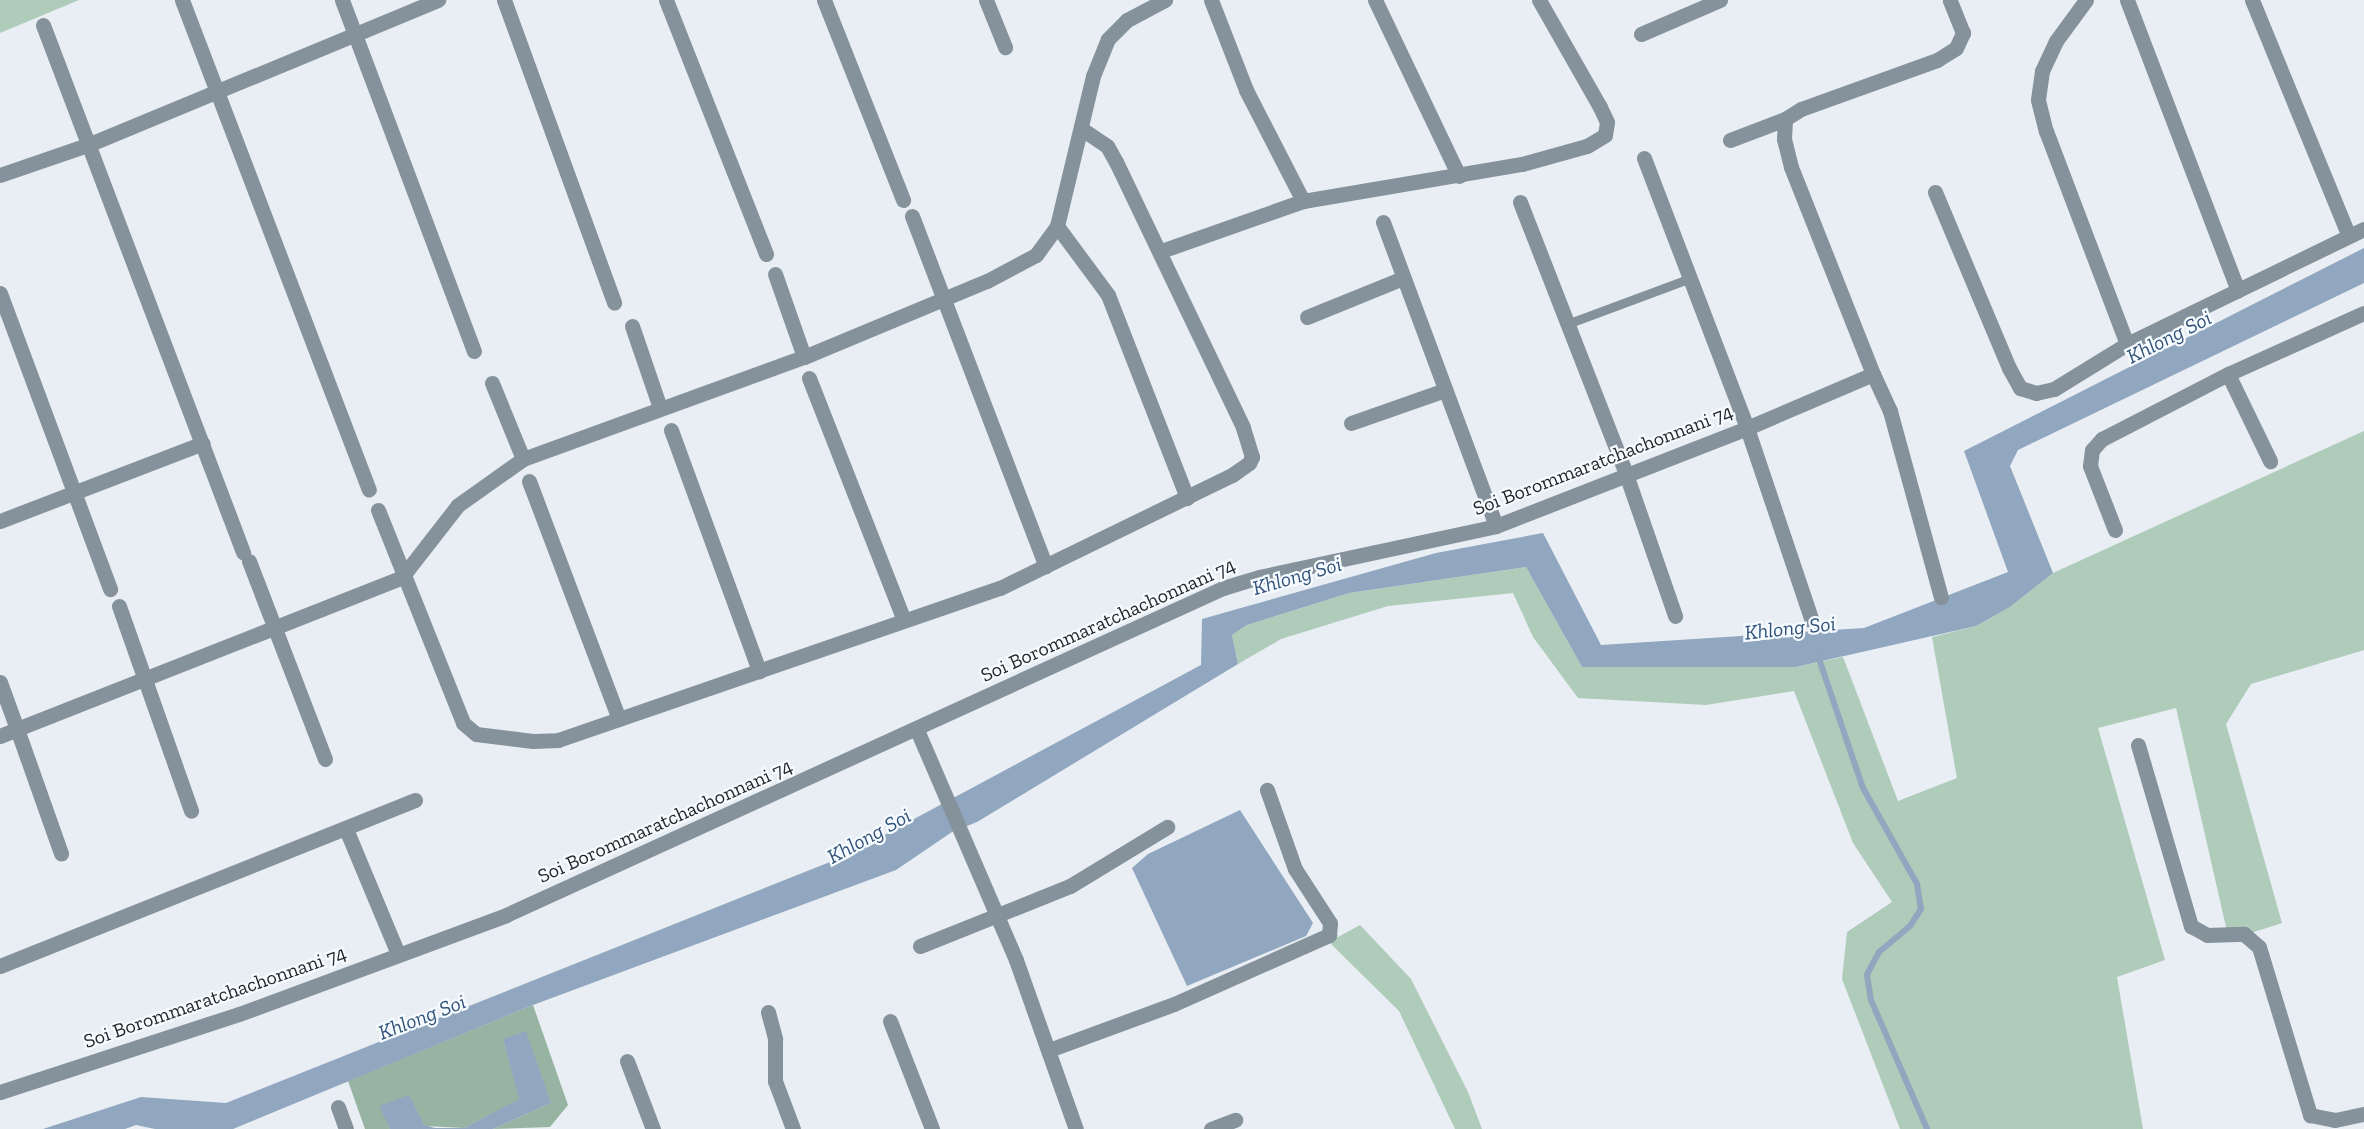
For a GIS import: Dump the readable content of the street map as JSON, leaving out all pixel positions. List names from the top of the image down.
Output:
{
  "streets": {
    "street": ["Soi Borommaratchachonnani 74"]
  },
  "water": ["Khlong Soi"]
}
